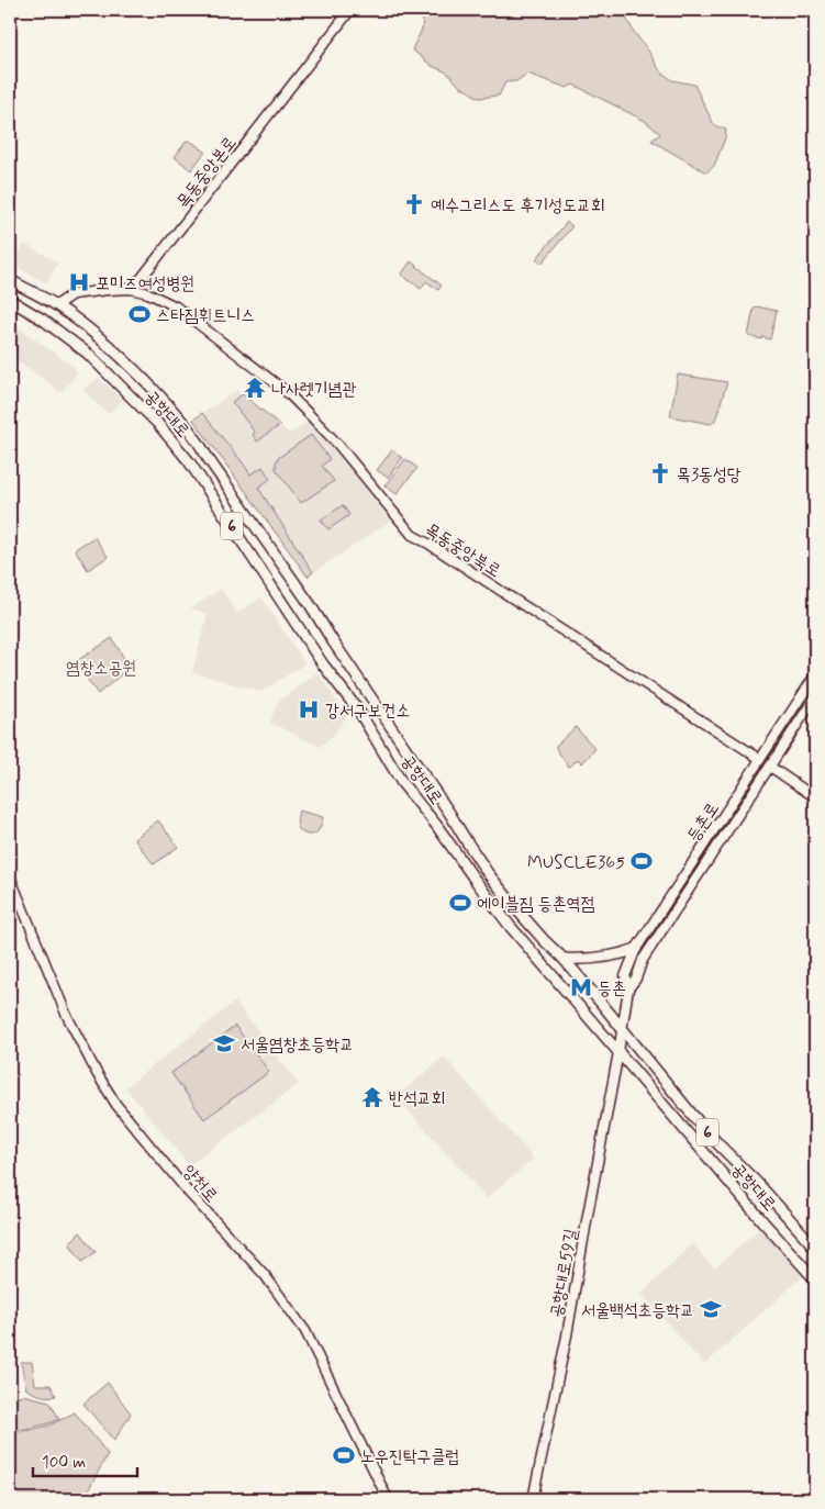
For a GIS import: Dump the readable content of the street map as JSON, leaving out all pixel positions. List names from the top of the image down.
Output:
{
  "streets": {
    "main road": [
      "목동중앙본로",
      "공항대로",
      "6",
      "목동중앙북로",
      "등촌로",
      "양천로",
      "공항대로59길"
    ]
  },
  "crossings": [
    ["목동중앙본로", "목동중앙북로"],
    ["공항대로", "등촌로"],
    ["공항대로", "공항대로59길"],
    ["목동중앙북로", "등촌로"],
    ["등촌로", "공항대로59길"]
  ],
  "parks": ["염창소공원"],
  "places": {
    "church": ["예수그리스도 후기성도교회", "목3동성당"],
    "hospital": ["포미즈여성병원", "강서구보건소"],
    "sports": [
      "스타짐휘트니스",
      "MUSCLE365",
      "에이블짐 등촌역점",
      "노우진탁구클럽"
    ],
    "temple": ["나사렛기념관", "반석교회"],
    "metro station": ["등촌"],
    "school or university": ["서울염창초등학교", "서울백석초등학교"]
  },
  "scale_bar": "100 m"
}
